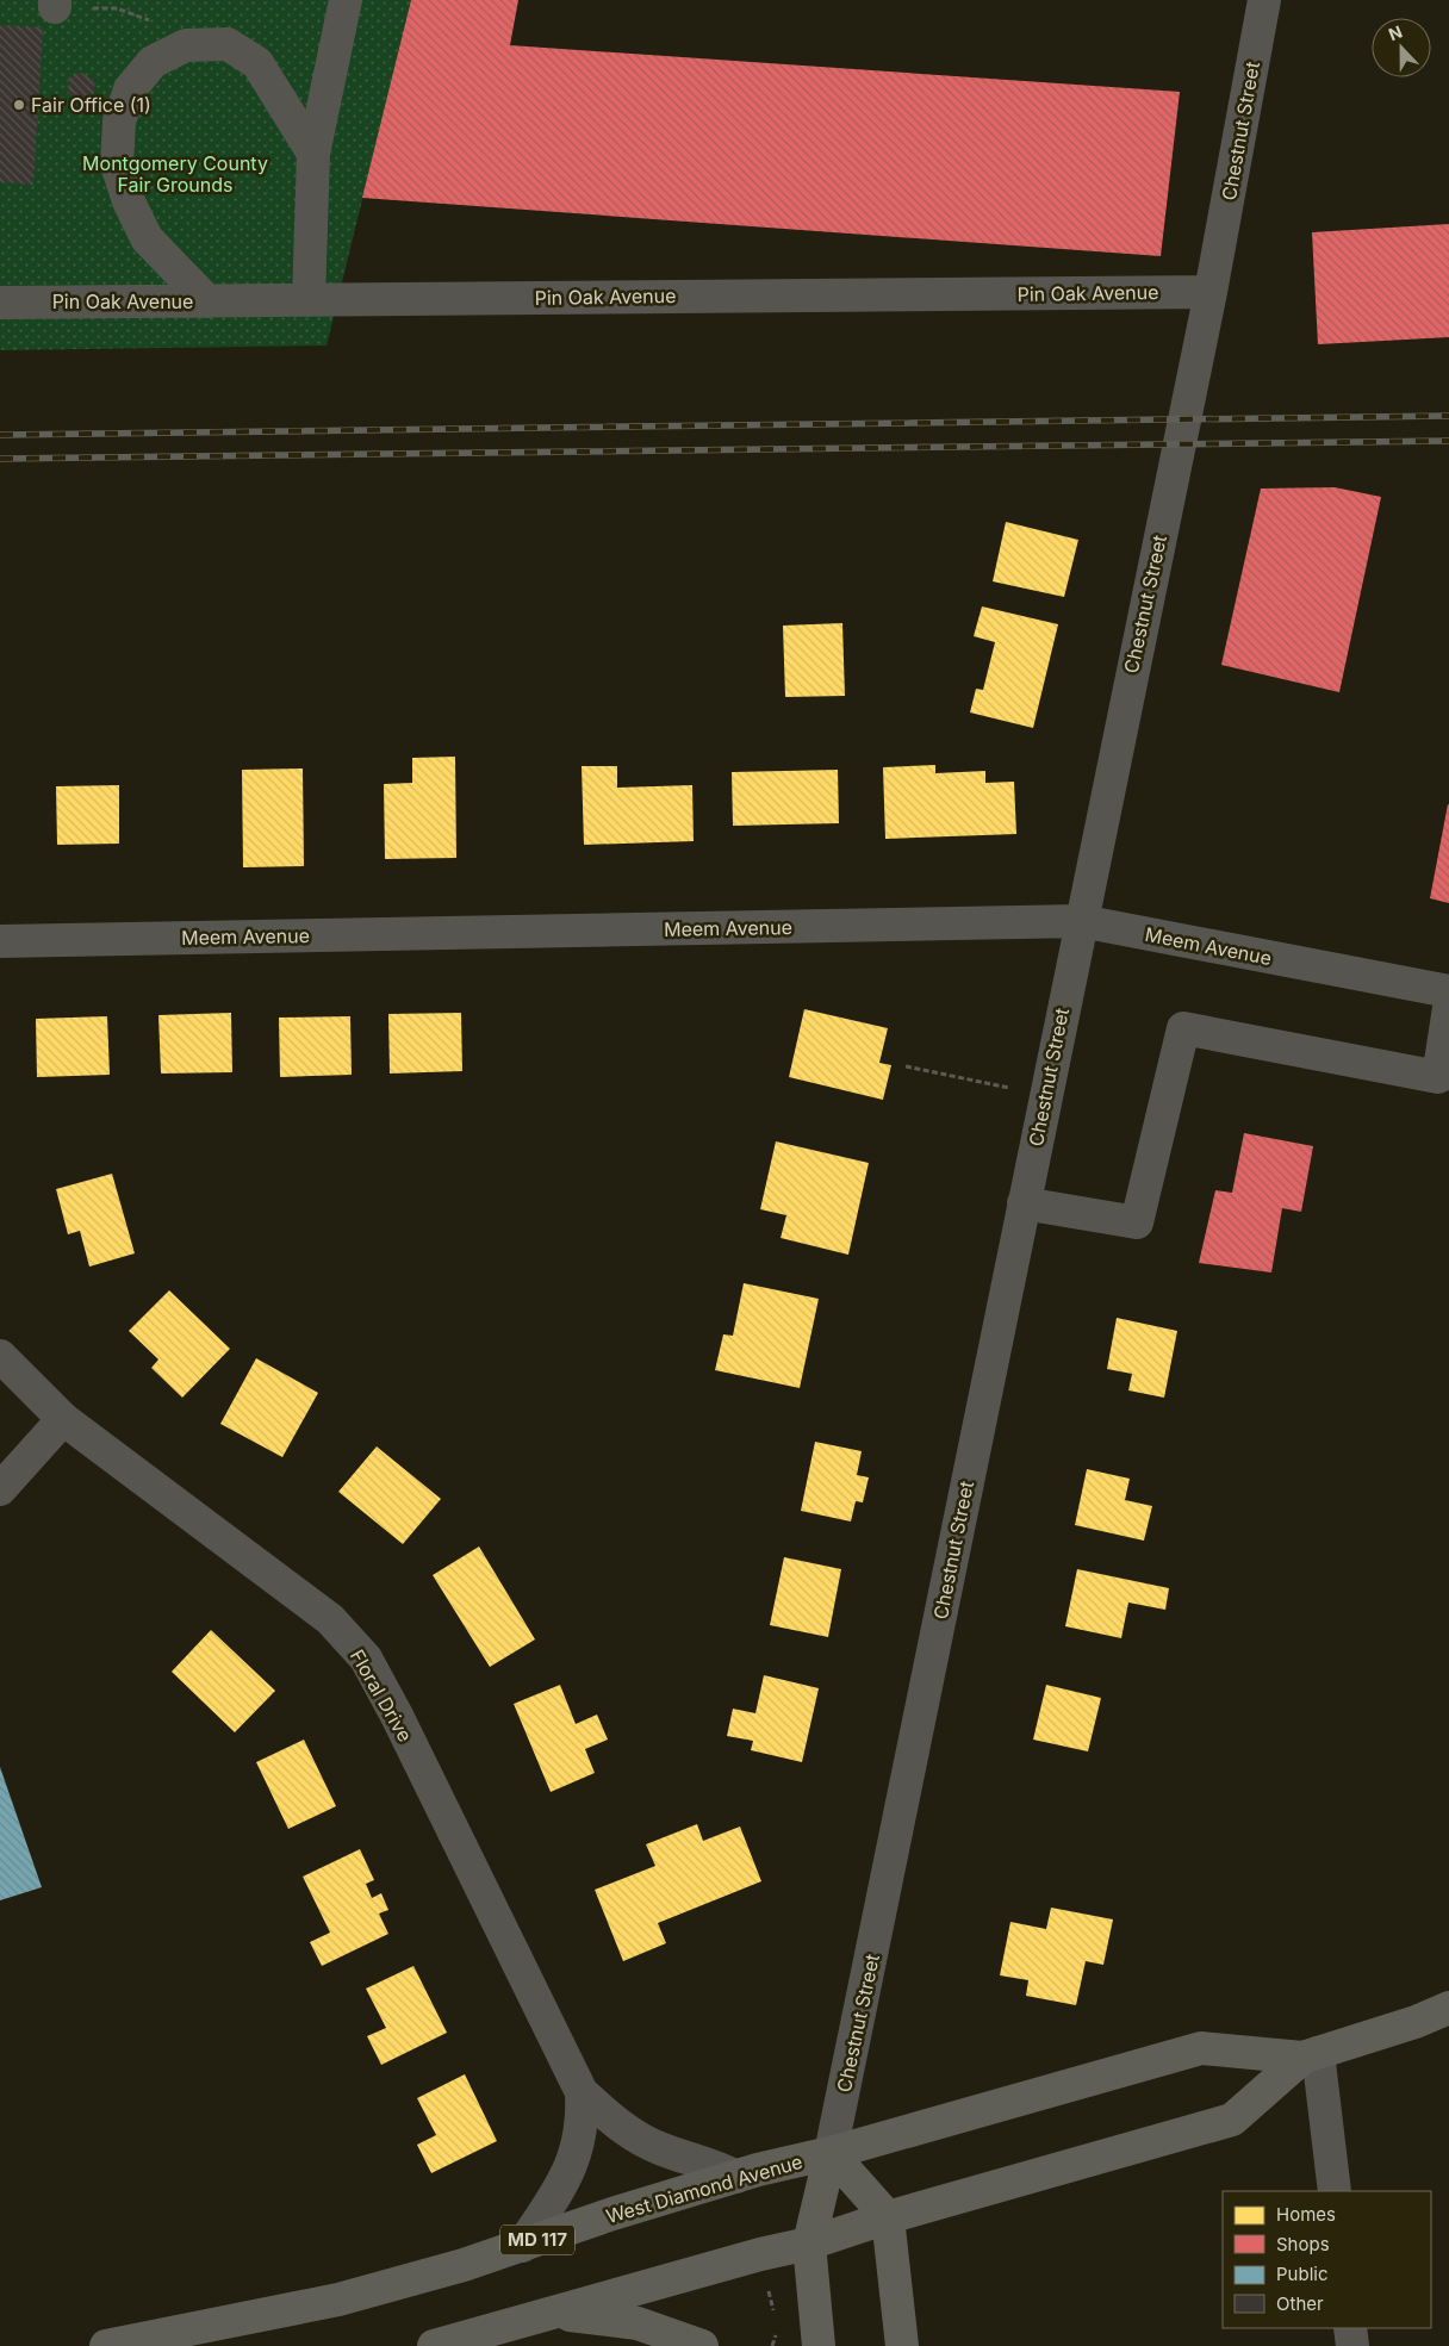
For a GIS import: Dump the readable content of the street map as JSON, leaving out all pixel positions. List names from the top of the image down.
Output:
{
  "streets": {
    "main road": ["West Diamond Avenue", "MD 117"],
    "street": [
      "Chestnut Street",
      "Pin Oak Avenue",
      "Meem Avenue",
      "Floral Drive"
    ]
  },
  "crossings": [
    ["Chestnut Street", "Pin Oak Avenue"],
    ["Chestnut Street", "Meem Avenue"],
    ["Chestnut Street", "West Diamond Avenue"],
    ["Floral Drive", "West Diamond Avenue"]
  ],
  "parks": ["Montgomery County Fair Grounds"],
  "places": ["Fair Office (1)"],
  "legend": [
    "Homes",
    "Shops",
    "Public",
    "Other"
  ],
  "north": "top"
}
